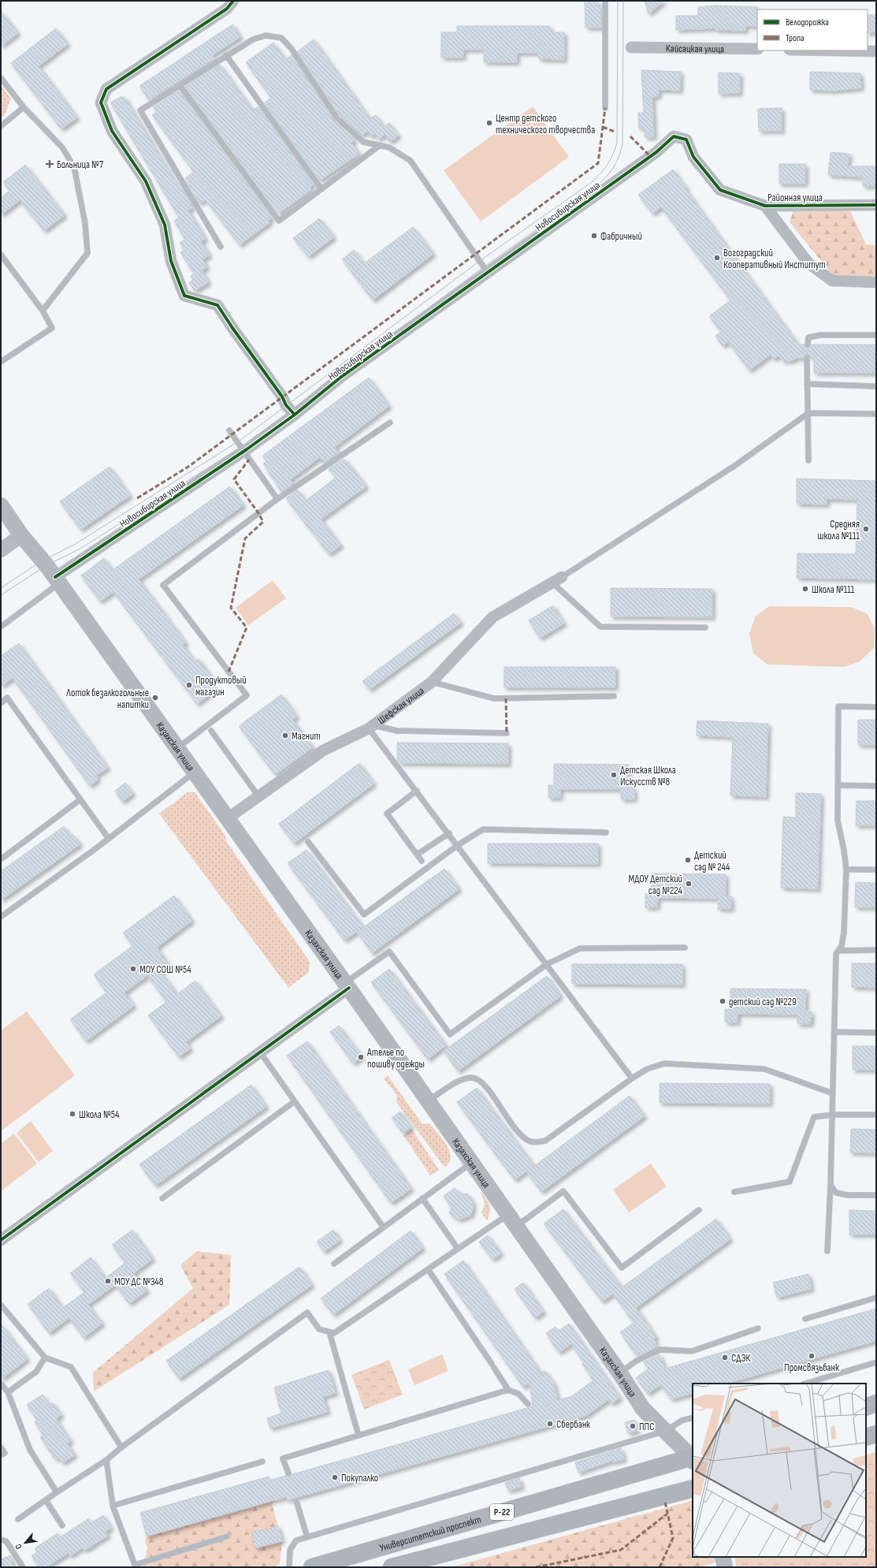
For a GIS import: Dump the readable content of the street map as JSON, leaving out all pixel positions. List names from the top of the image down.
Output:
{
  "streets": {
    "highway": ["Р-22", "Университетский проспект"],
    "main road": ["Казахская улица"],
    "street": [
      "Кайсацкая улица",
      "Районная улица",
      "Новосибирская улица",
      "Шефская улица"
    ]
  },
  "crossings": [
    ["Районная улица", "Новосибирская улица"],
    ["Новосибирская улица", "Казахская улица"],
    ["Шефская улица", "Казахская улица"],
    ["Казахская улица", "Университетский проспект"]
  ],
  "places": {
    "other": [
      "Центр детского технического творчества",
      "Фабричный",
      "Вогоградский Кооперативный Институт",
      "Средняя школа №111",
      "Школа №111",
      "Продуктовый магазин",
      "Лоток безалкогольные напитки",
      "Магнит",
      "Детская Школа Искусств №8",
      "Детский сад № 244",
      "МДОУ Детский сад №224",
      "МОУ СОШ №54",
      "детский сад №229",
      "Ателье по пошиву одежды",
      "Школа №54",
      "МОУ ДС №348",
      "Промсвязьбанк",
      "СДЭК",
      "Сбербанк",
      "ППС",
      "Покупалко"
    ],
    "health": ["Больница №7"]
  },
  "legend": ["Велодорожка", "Тропа"],
  "north": "bottom left"
}
